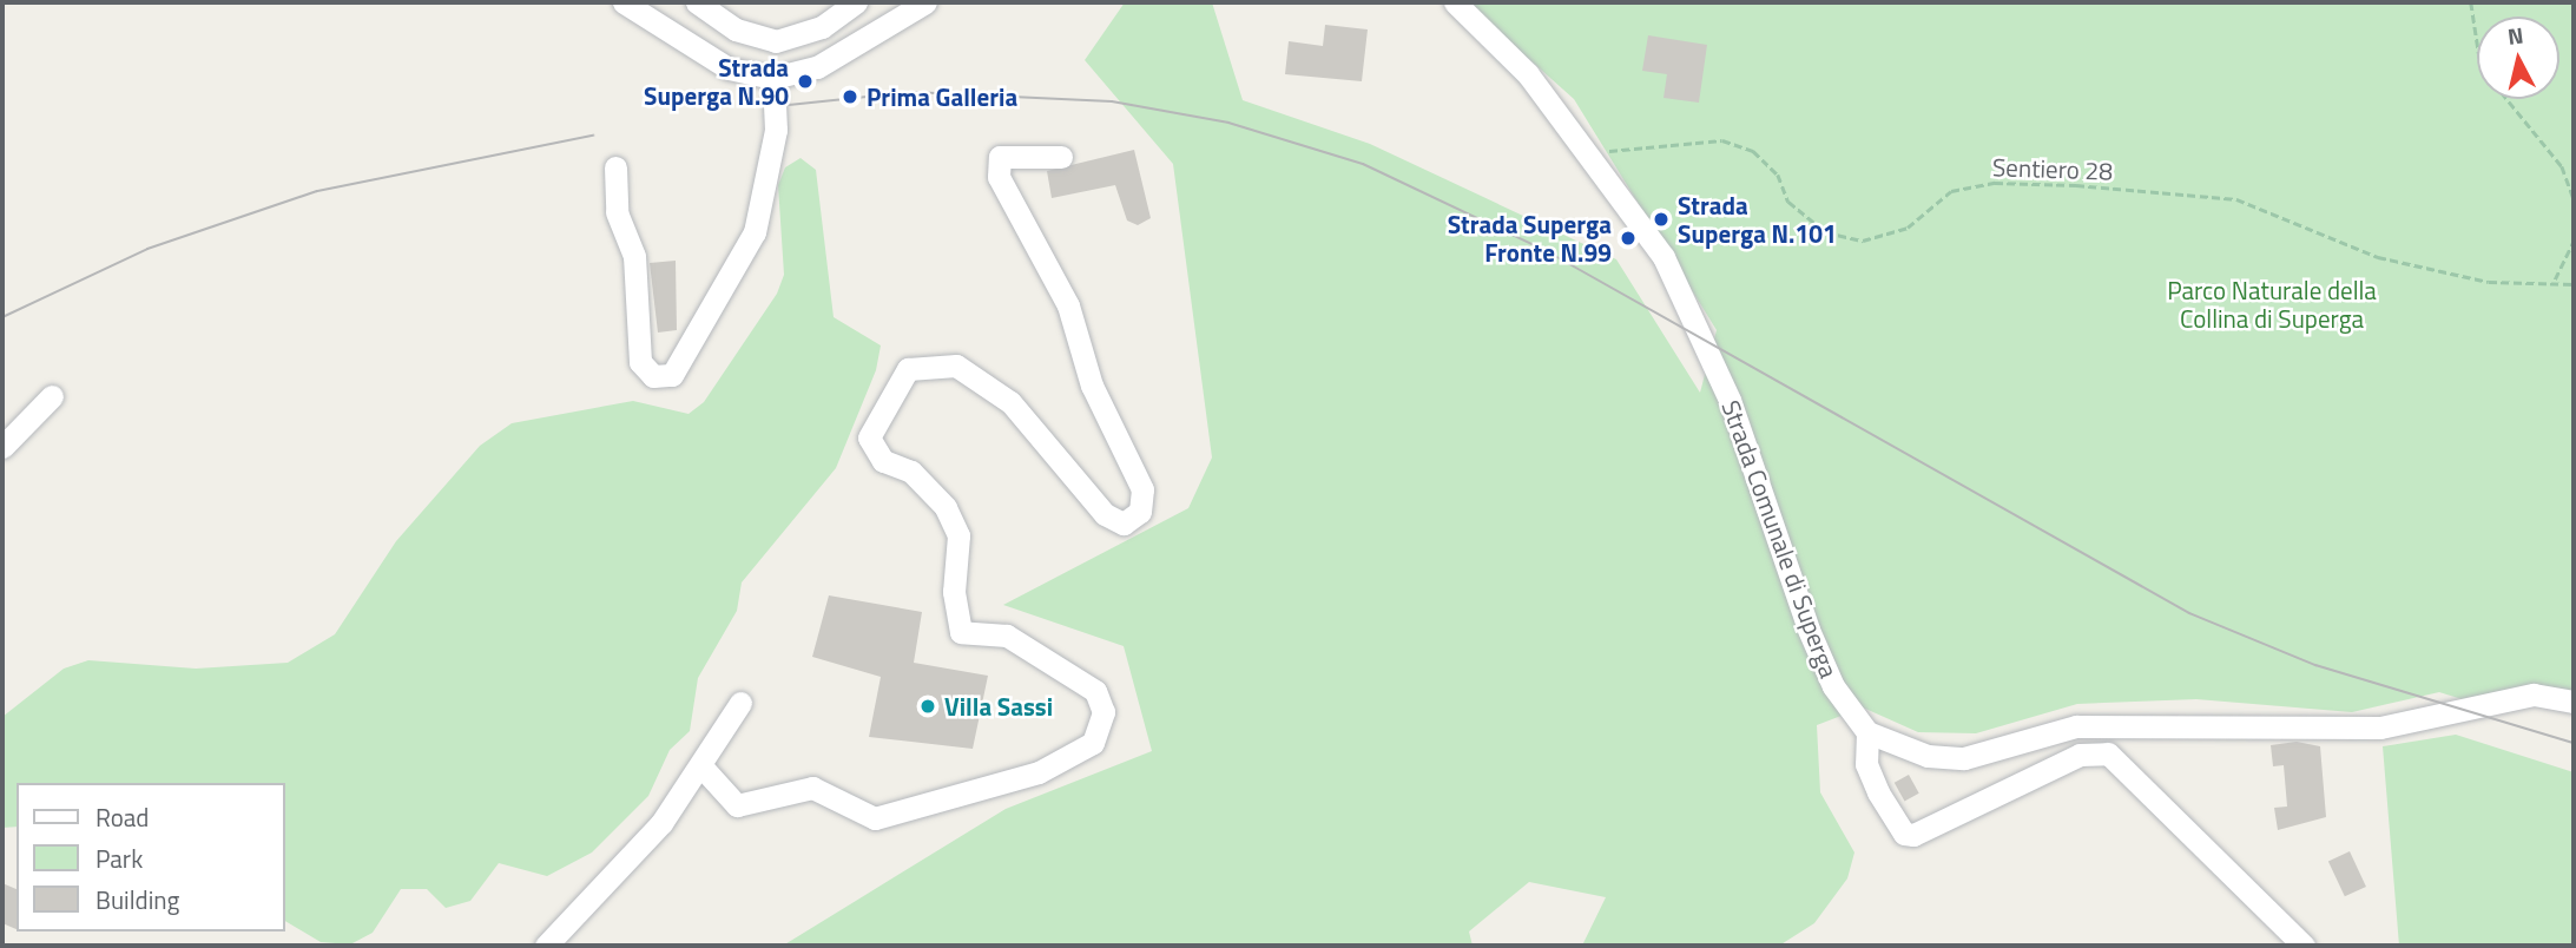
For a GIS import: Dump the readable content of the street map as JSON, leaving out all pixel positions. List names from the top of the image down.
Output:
{
  "streets": {
    "street": ["Strada Comunale di Superga"],
    "path": ["Sentiero 28"]
  },
  "crossings": [
    ["Sentiero 28", "Strada Comunale di Superga"]
  ],
  "parks": ["Parco Naturale della Collina di Superga"],
  "places": [
    "Strada Superga N.90",
    "Prima Galleria",
    "Strada Superga N.101",
    "Strada Superga Fronte N.99",
    "Villa Sassi"
  ],
  "legend": ["Road", "Park", "Building"],
  "north": "top"
}
